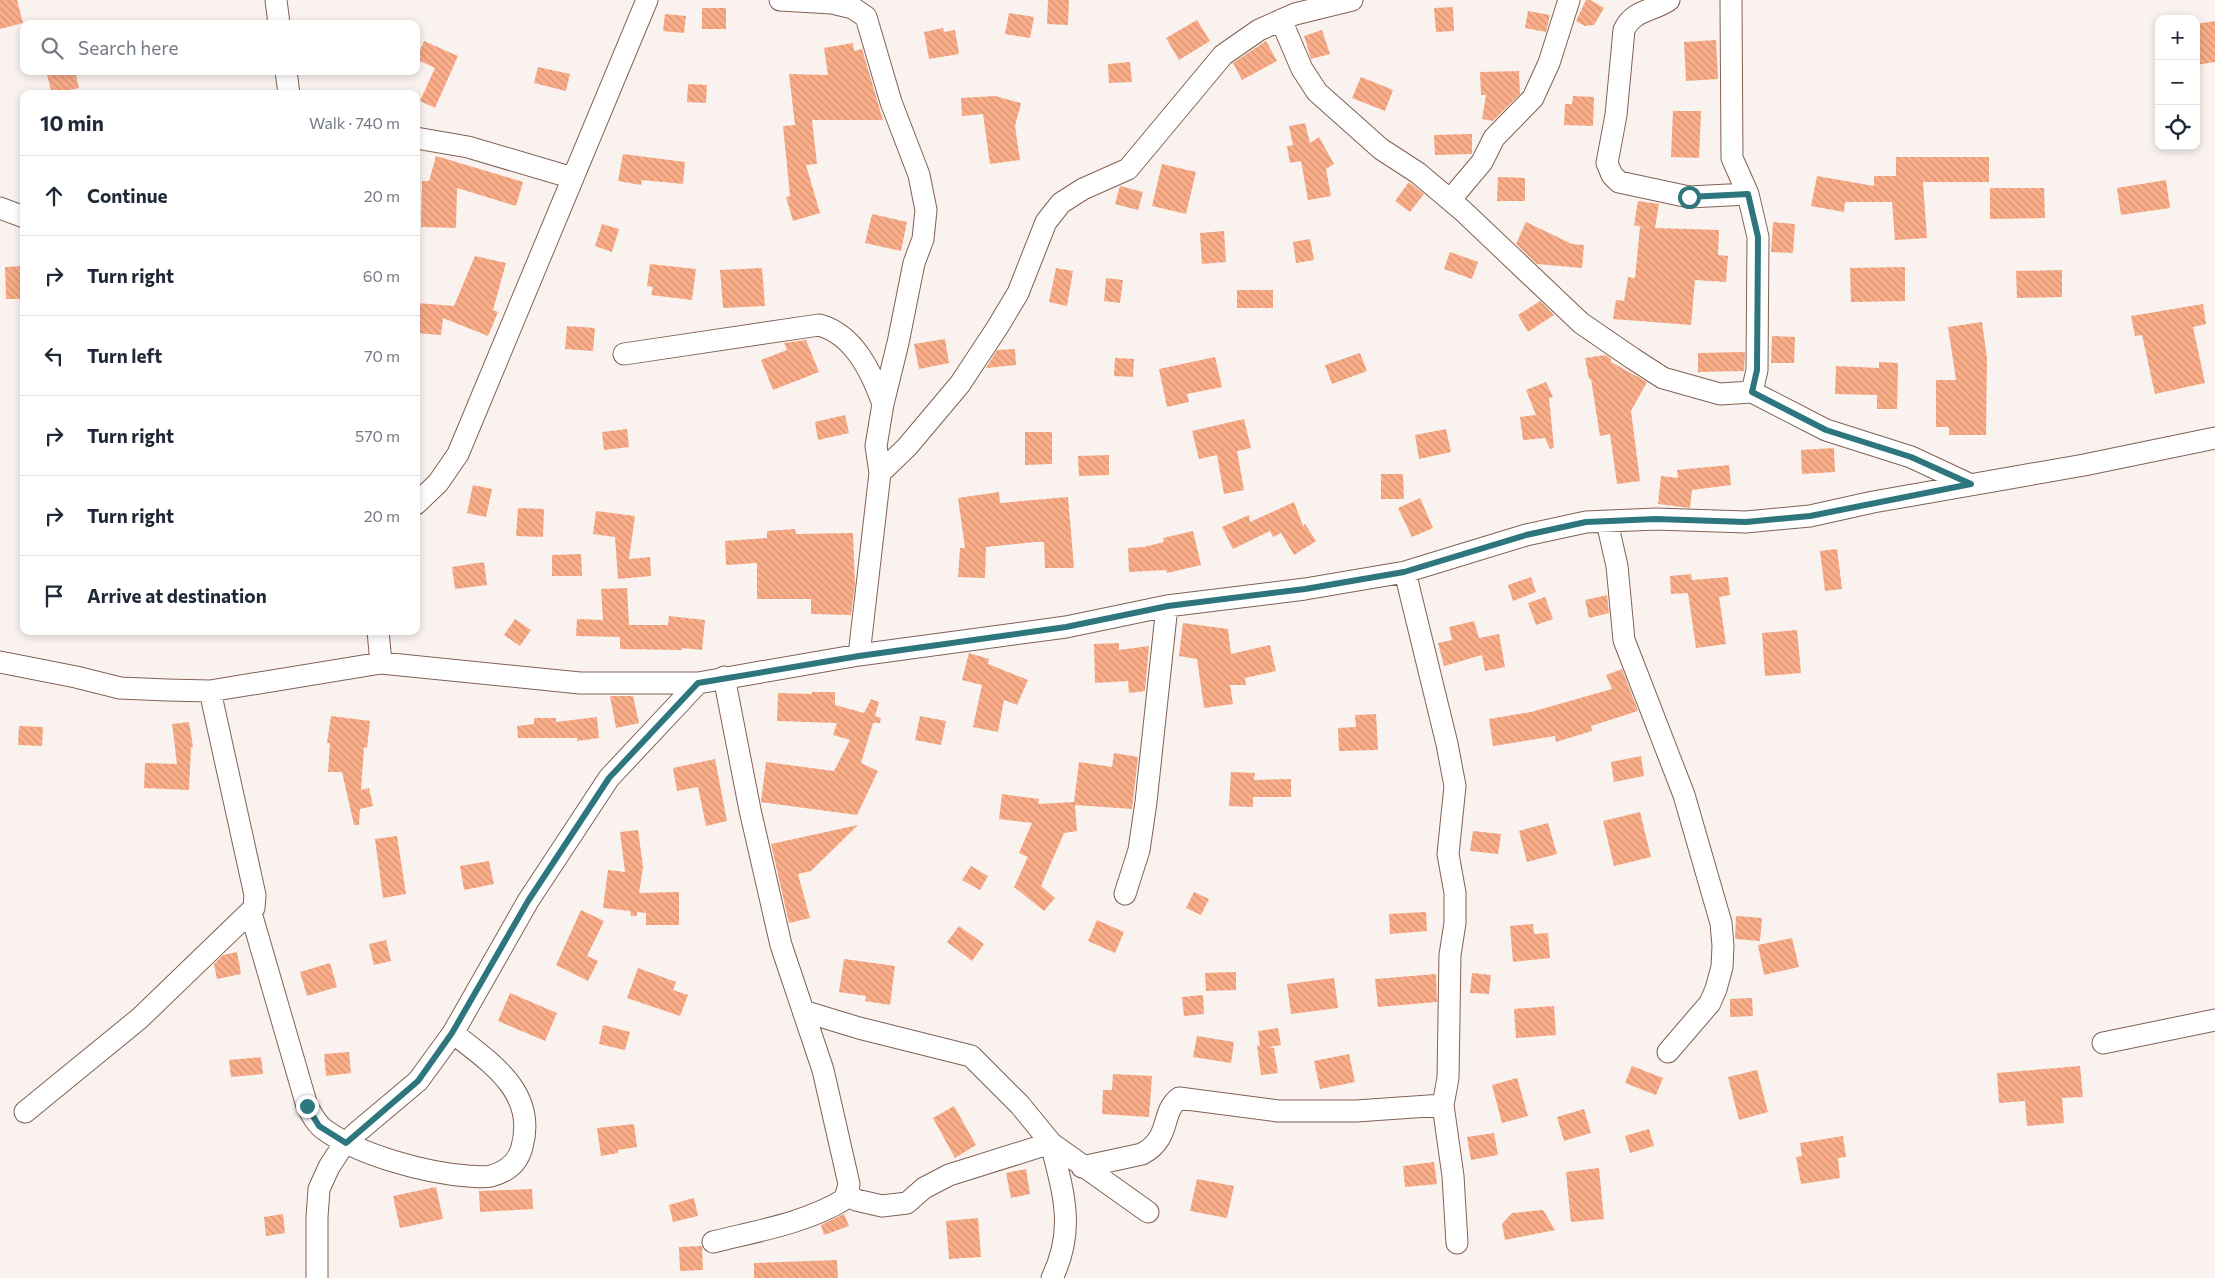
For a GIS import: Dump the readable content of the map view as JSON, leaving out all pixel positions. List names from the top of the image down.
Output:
{
  "page": {
    "map_buttons": ["+", "−"],
    "search": "Search here",
    "heading": ["10 min", "Walk · 740 m"],
    "list": [
      ["Continue", "20 m"],
      ["Turn right", "60 m"],
      ["Turn left", "70 m"],
      ["Turn right", "570 m"],
      ["Turn right", "20 m"],
      "Arrive at destination"
    ]
  }
}
